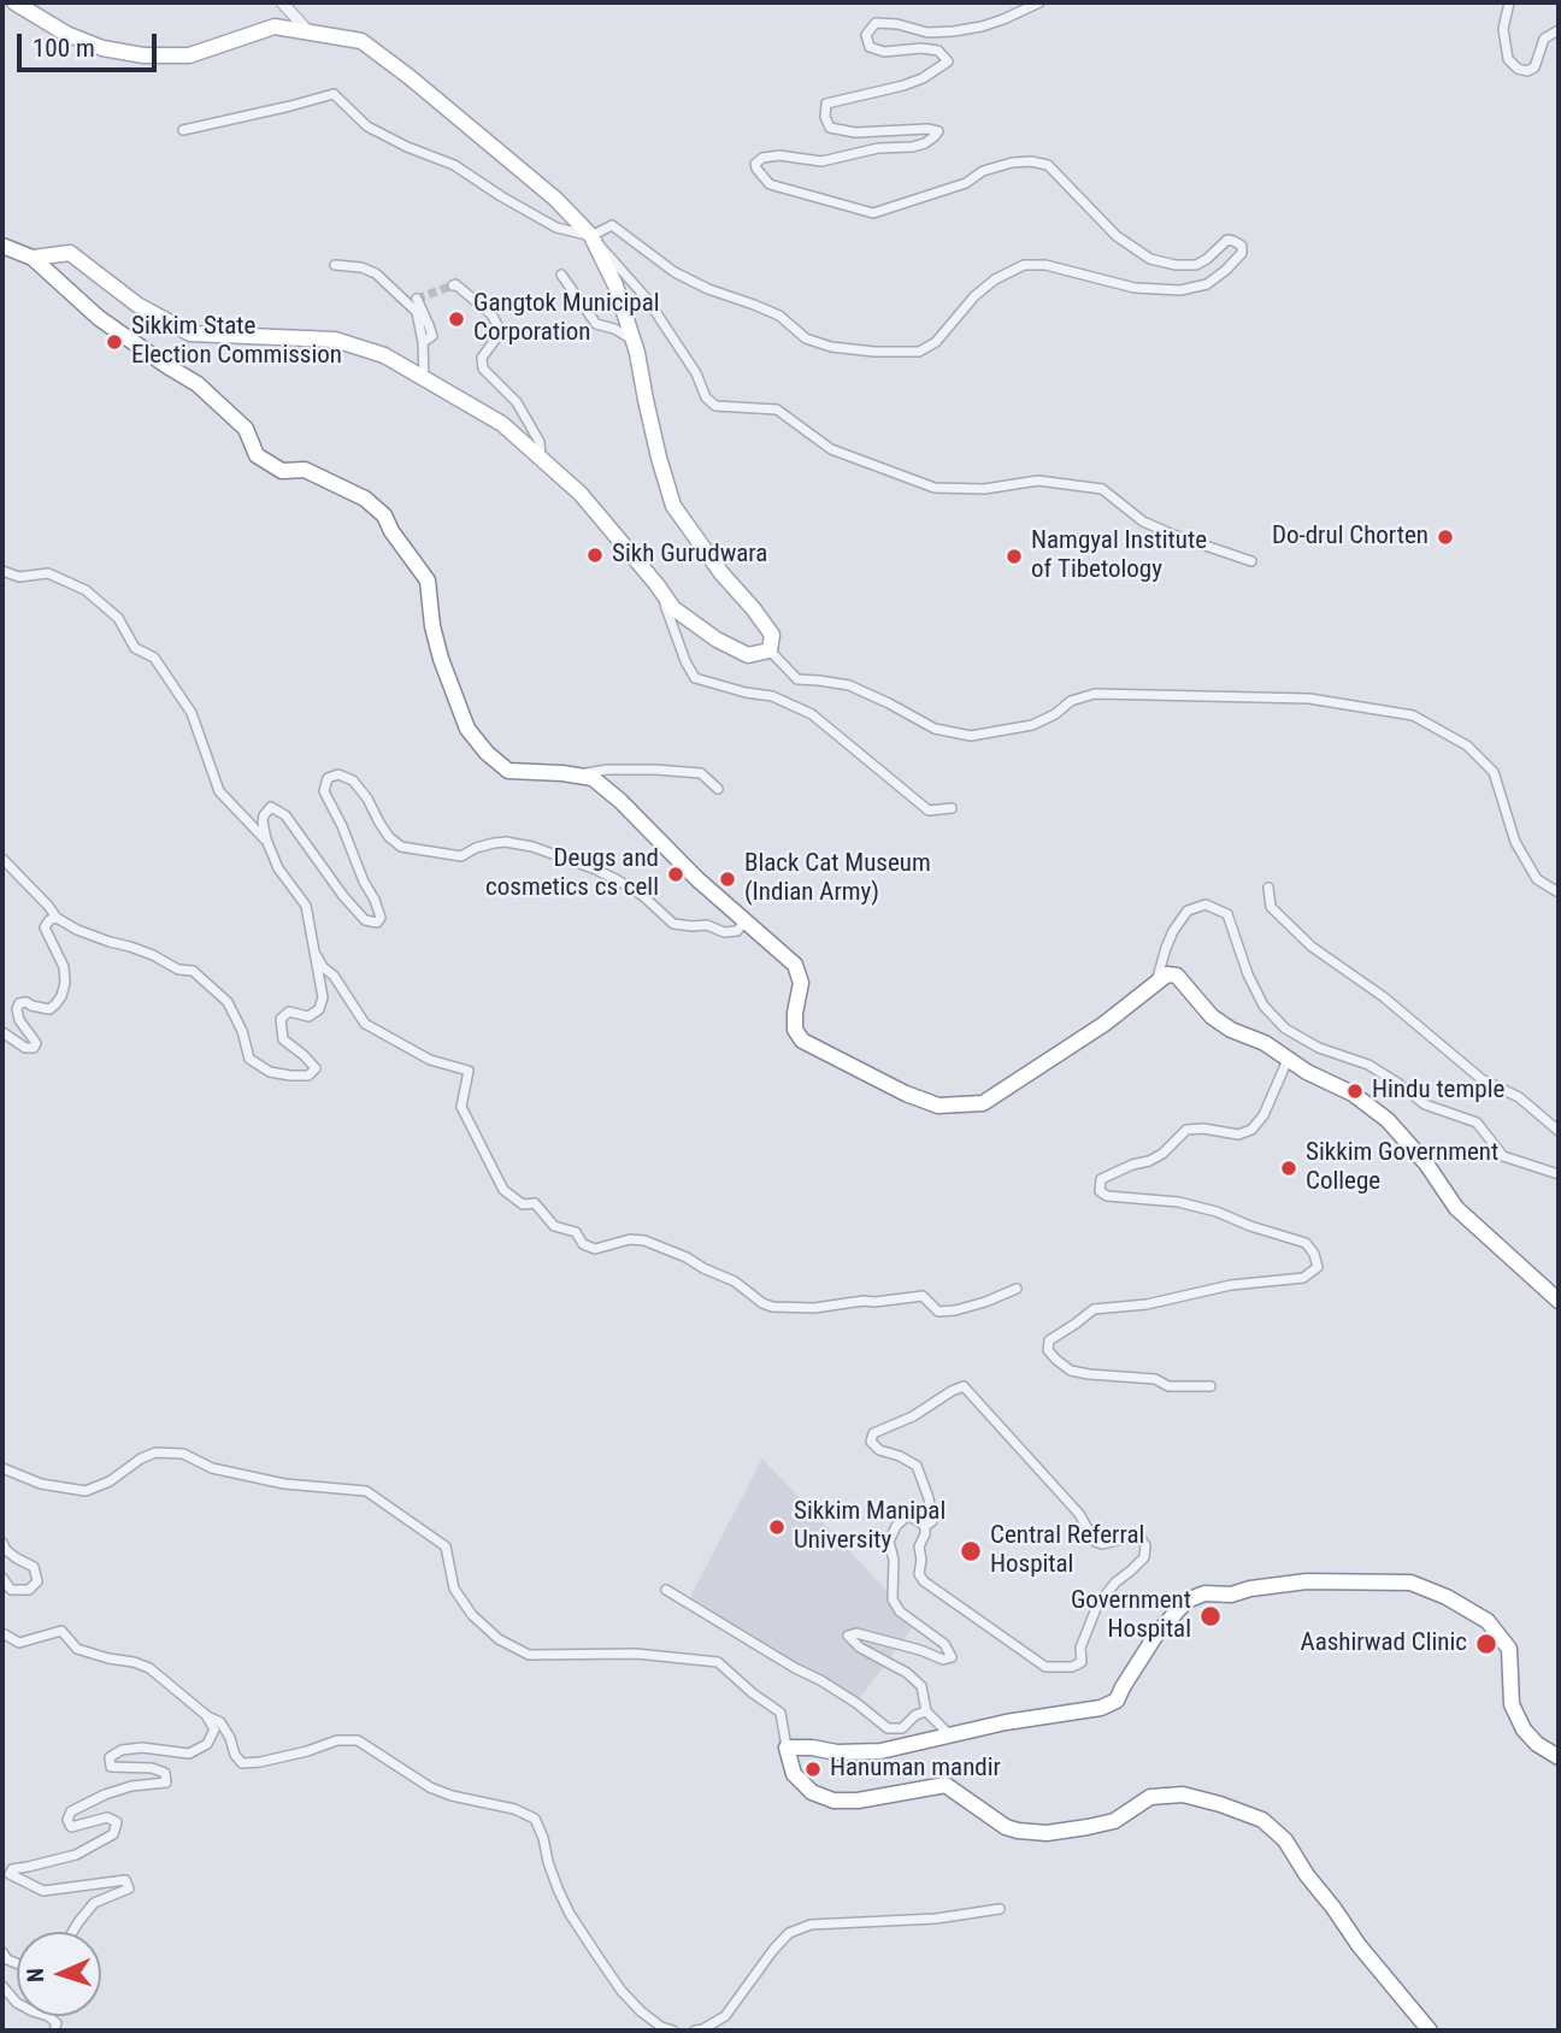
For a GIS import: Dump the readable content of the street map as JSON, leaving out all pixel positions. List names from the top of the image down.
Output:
{
  "places": [
    "Gangtok Municipal Corporation",
    "Sikkim State Election Commission",
    "Do-drul Chorten",
    "Sikh Gurudwara",
    "Namgyal Institute of Tibetology",
    "Deugs and cosmetics cs cell",
    "Black Cat Museum (Indian Army)",
    "Hindu temple",
    "Sikkim Government College",
    "Sikkim Manipal University",
    "Central Referral Hospital",
    "Government Hospital",
    "Aashirwad Clinic",
    "Hanuman mandir"
  ],
  "scale_bar": "100 m",
  "north": "left"
}
